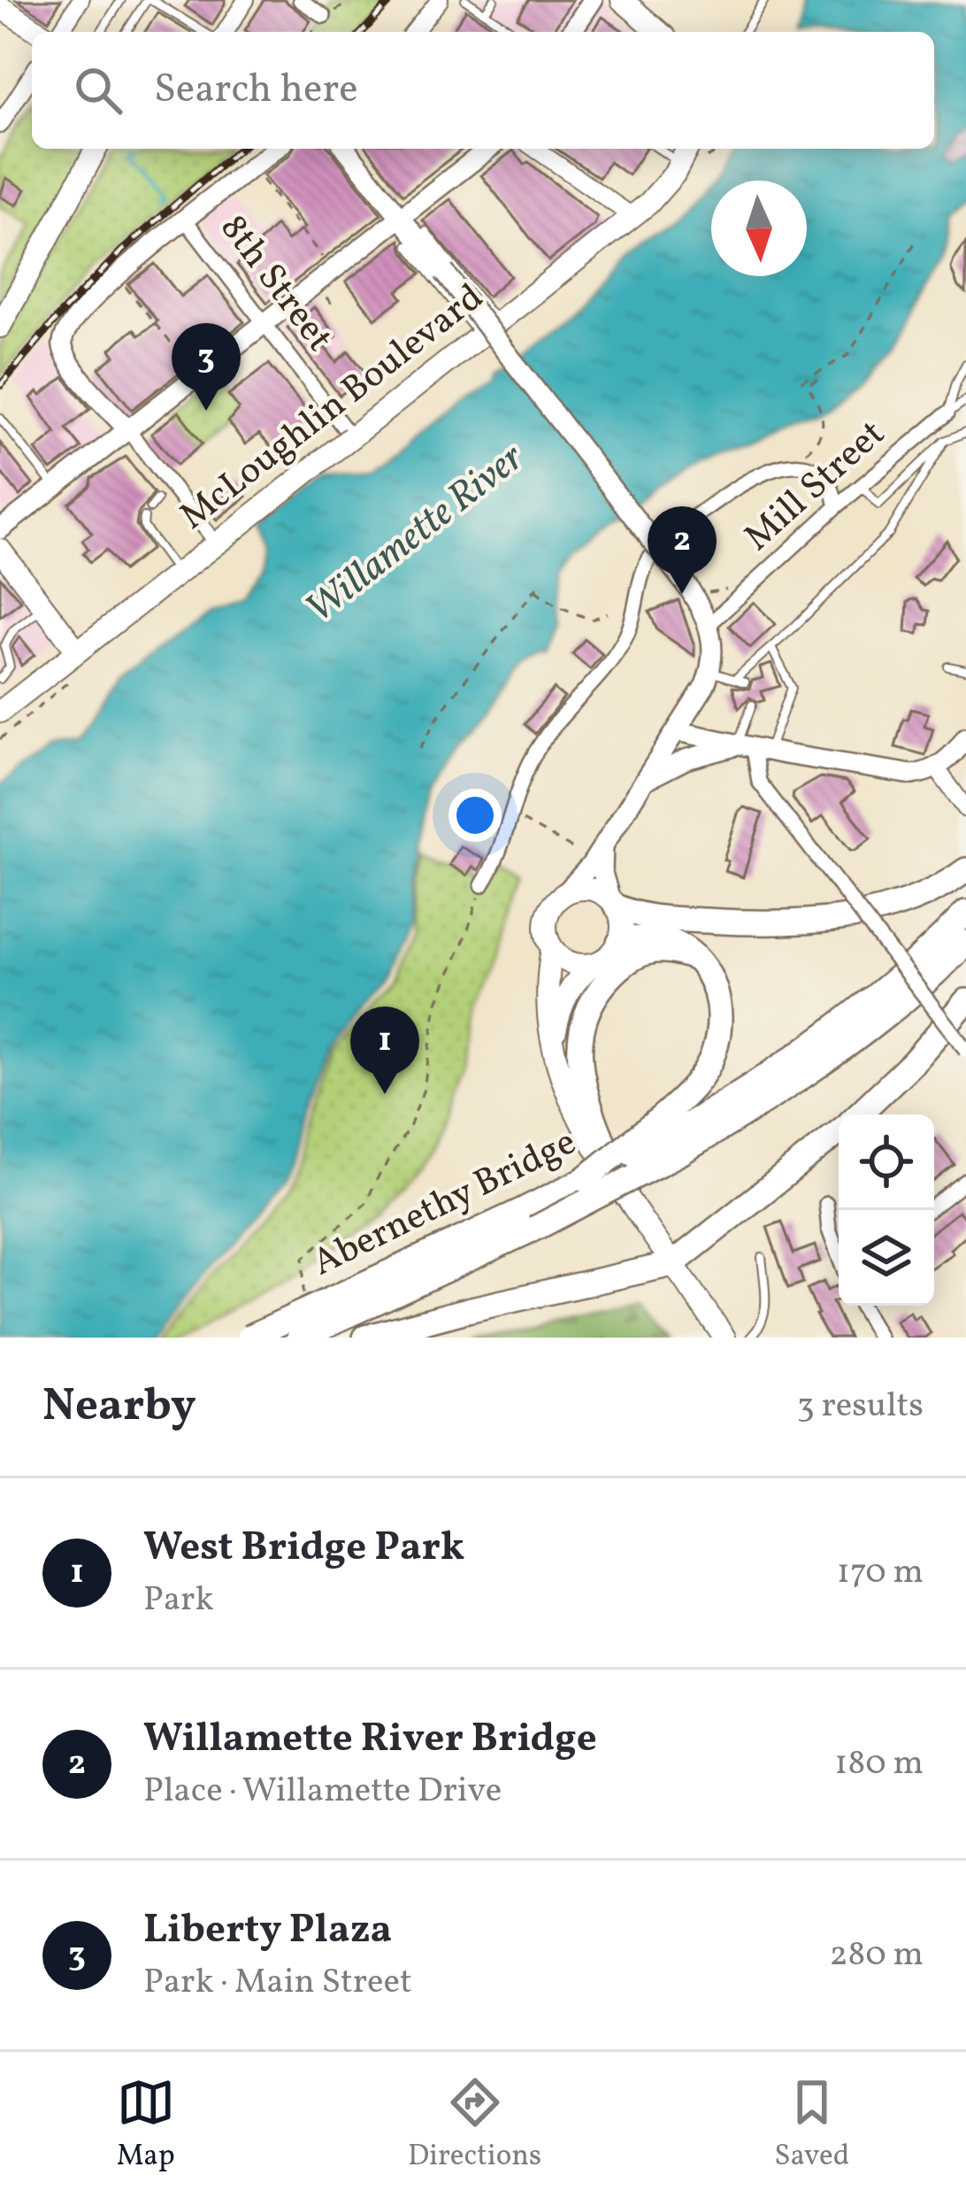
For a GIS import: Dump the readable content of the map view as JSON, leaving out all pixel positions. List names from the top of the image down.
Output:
{
  "streets": {
    "highway": ["Abernethy Bridge"],
    "main road": ["McLoughlin Boulevard"],
    "street": ["8th Street", "Mill Street"]
  },
  "crossings": [
    ["8th Street", "McLoughlin Boulevard"]
  ],
  "water": ["Willamette River"],
  "north": "bottom",
  "page": {
    "search": "Search here",
    "pins": ["3", "2", "1"],
    "heading": ["Nearby", "3 results"],
    "list": [
      {
        "mark": "1",
        "name": "West Bridge Park",
        "note": "Park",
        "value": "170 m"
      },
      {
        "mark": "2",
        "name": "Willamette River Bridge",
        "note": "Place · Willamette Drive",
        "value": "180 m"
      },
      {
        "mark": "3",
        "name": "Liberty Plaza",
        "note": "Park · Main Street",
        "value": "280 m"
      }
    ],
    "nav": ["Map", "Directions", "Saved"]
  }
}
